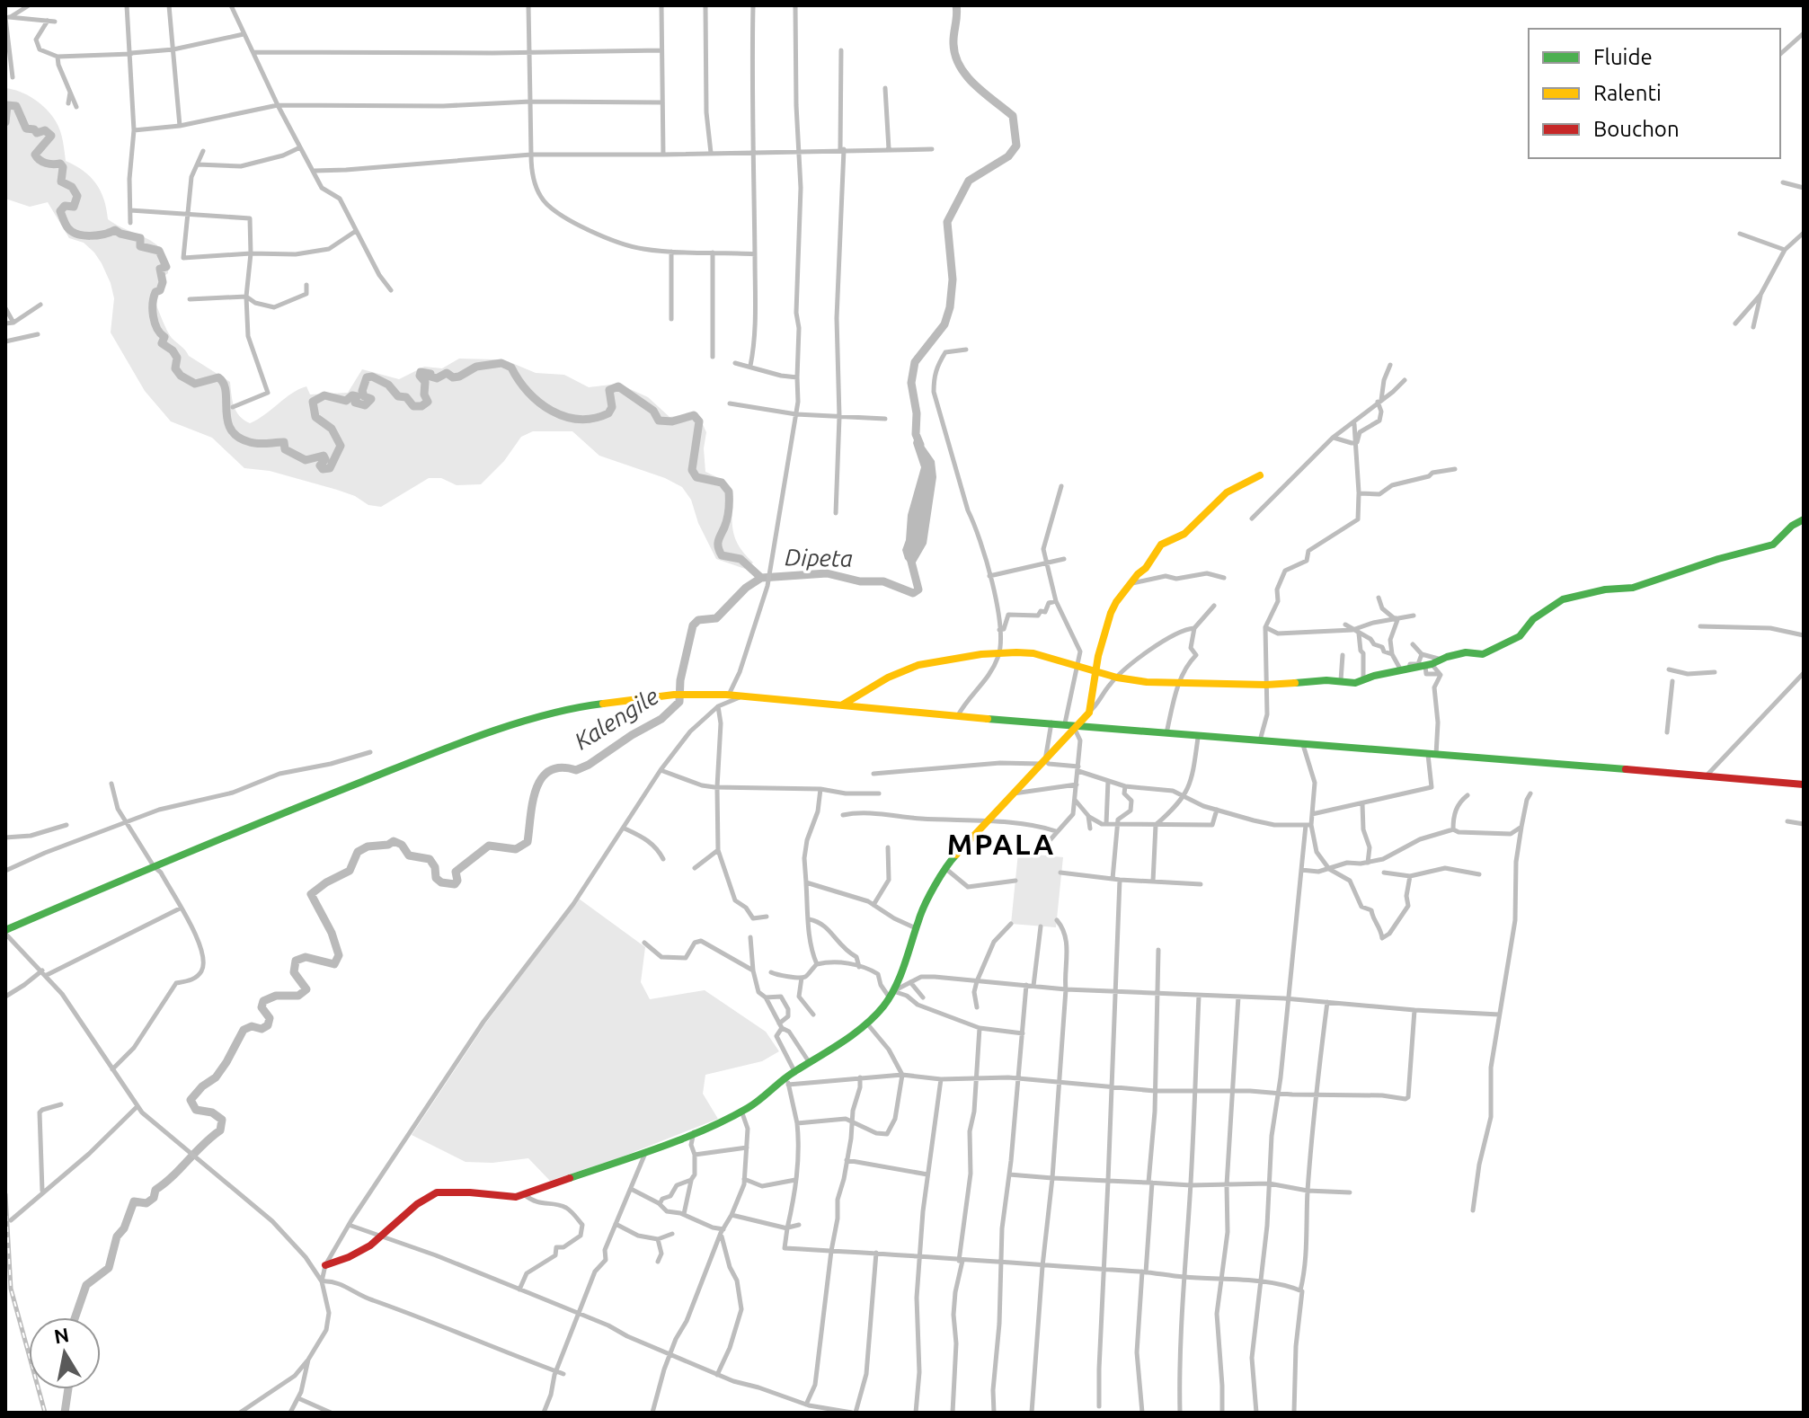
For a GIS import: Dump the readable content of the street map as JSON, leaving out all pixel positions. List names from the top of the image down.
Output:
{
  "districts": ["MPALA"],
  "water": ["Dipeta", "Kalengile"],
  "legend": ["Fluide", "Ralenti", "Bouchon"],
  "north": "top"
}
